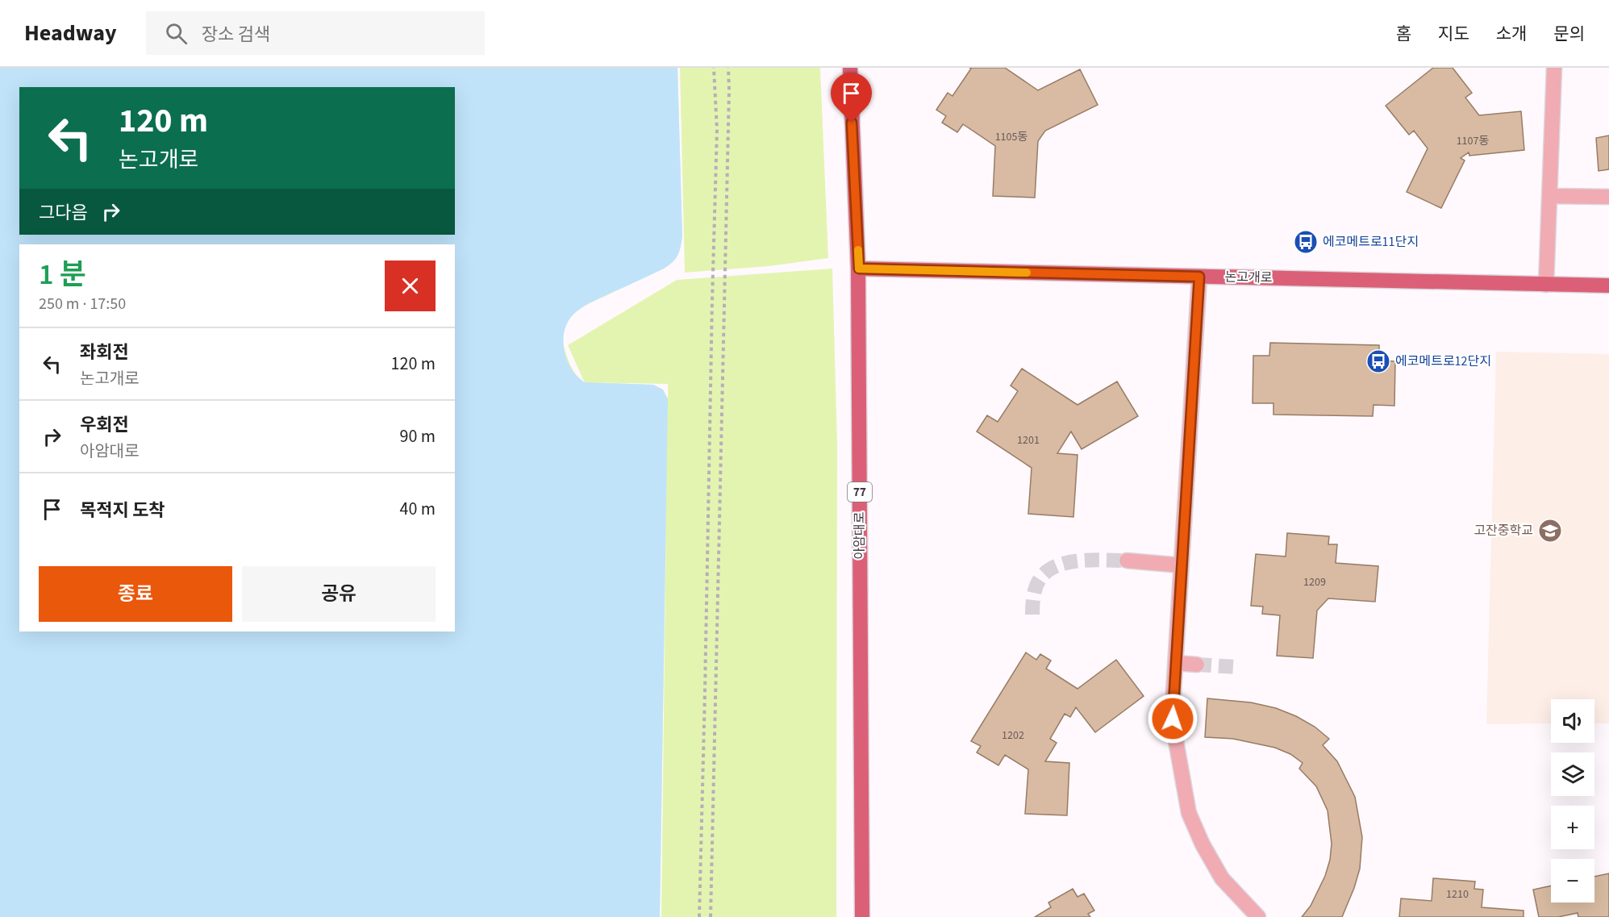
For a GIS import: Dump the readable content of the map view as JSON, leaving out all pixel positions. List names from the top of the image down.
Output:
{
  "streets": {
    "main road": ["논고개로", "77", "아암대로"]
  },
  "crossings": [
    ["논고개로", "아암대로"]
  ],
  "places": {
    "bus stop": ["에코메트로11단지", "에코메트로12단지"],
    "school or university": ["고잔중학교"]
  },
  "house_numbers": [
    "1105동",
    "1107동",
    "1201",
    "1209",
    "1202",
    "1210"
  ],
  "page": {
    "header": "Headway",
    "search": "장소 검색",
    "nav": [
      "홈",
      "지도",
      "소개",
      "문의"
    ],
    "turn": ["120 m", "논고개로"],
    "then": "그다음",
    "heading": ["1 분", "250 m · 17:50"],
    "list": [
      {
        "name": "좌회전",
        "note": "논고개로",
        "value": "120 m"
      },
      {
        "name": "우회전",
        "note": "아암대로",
        "value": "90 m"
      },
      {
        "name": "목적지 도착",
        "value": "40 m"
      }
    ],
    "buttons": ["종료", "공유"],
    "map_buttons": ["+", "−"]
  }
}
